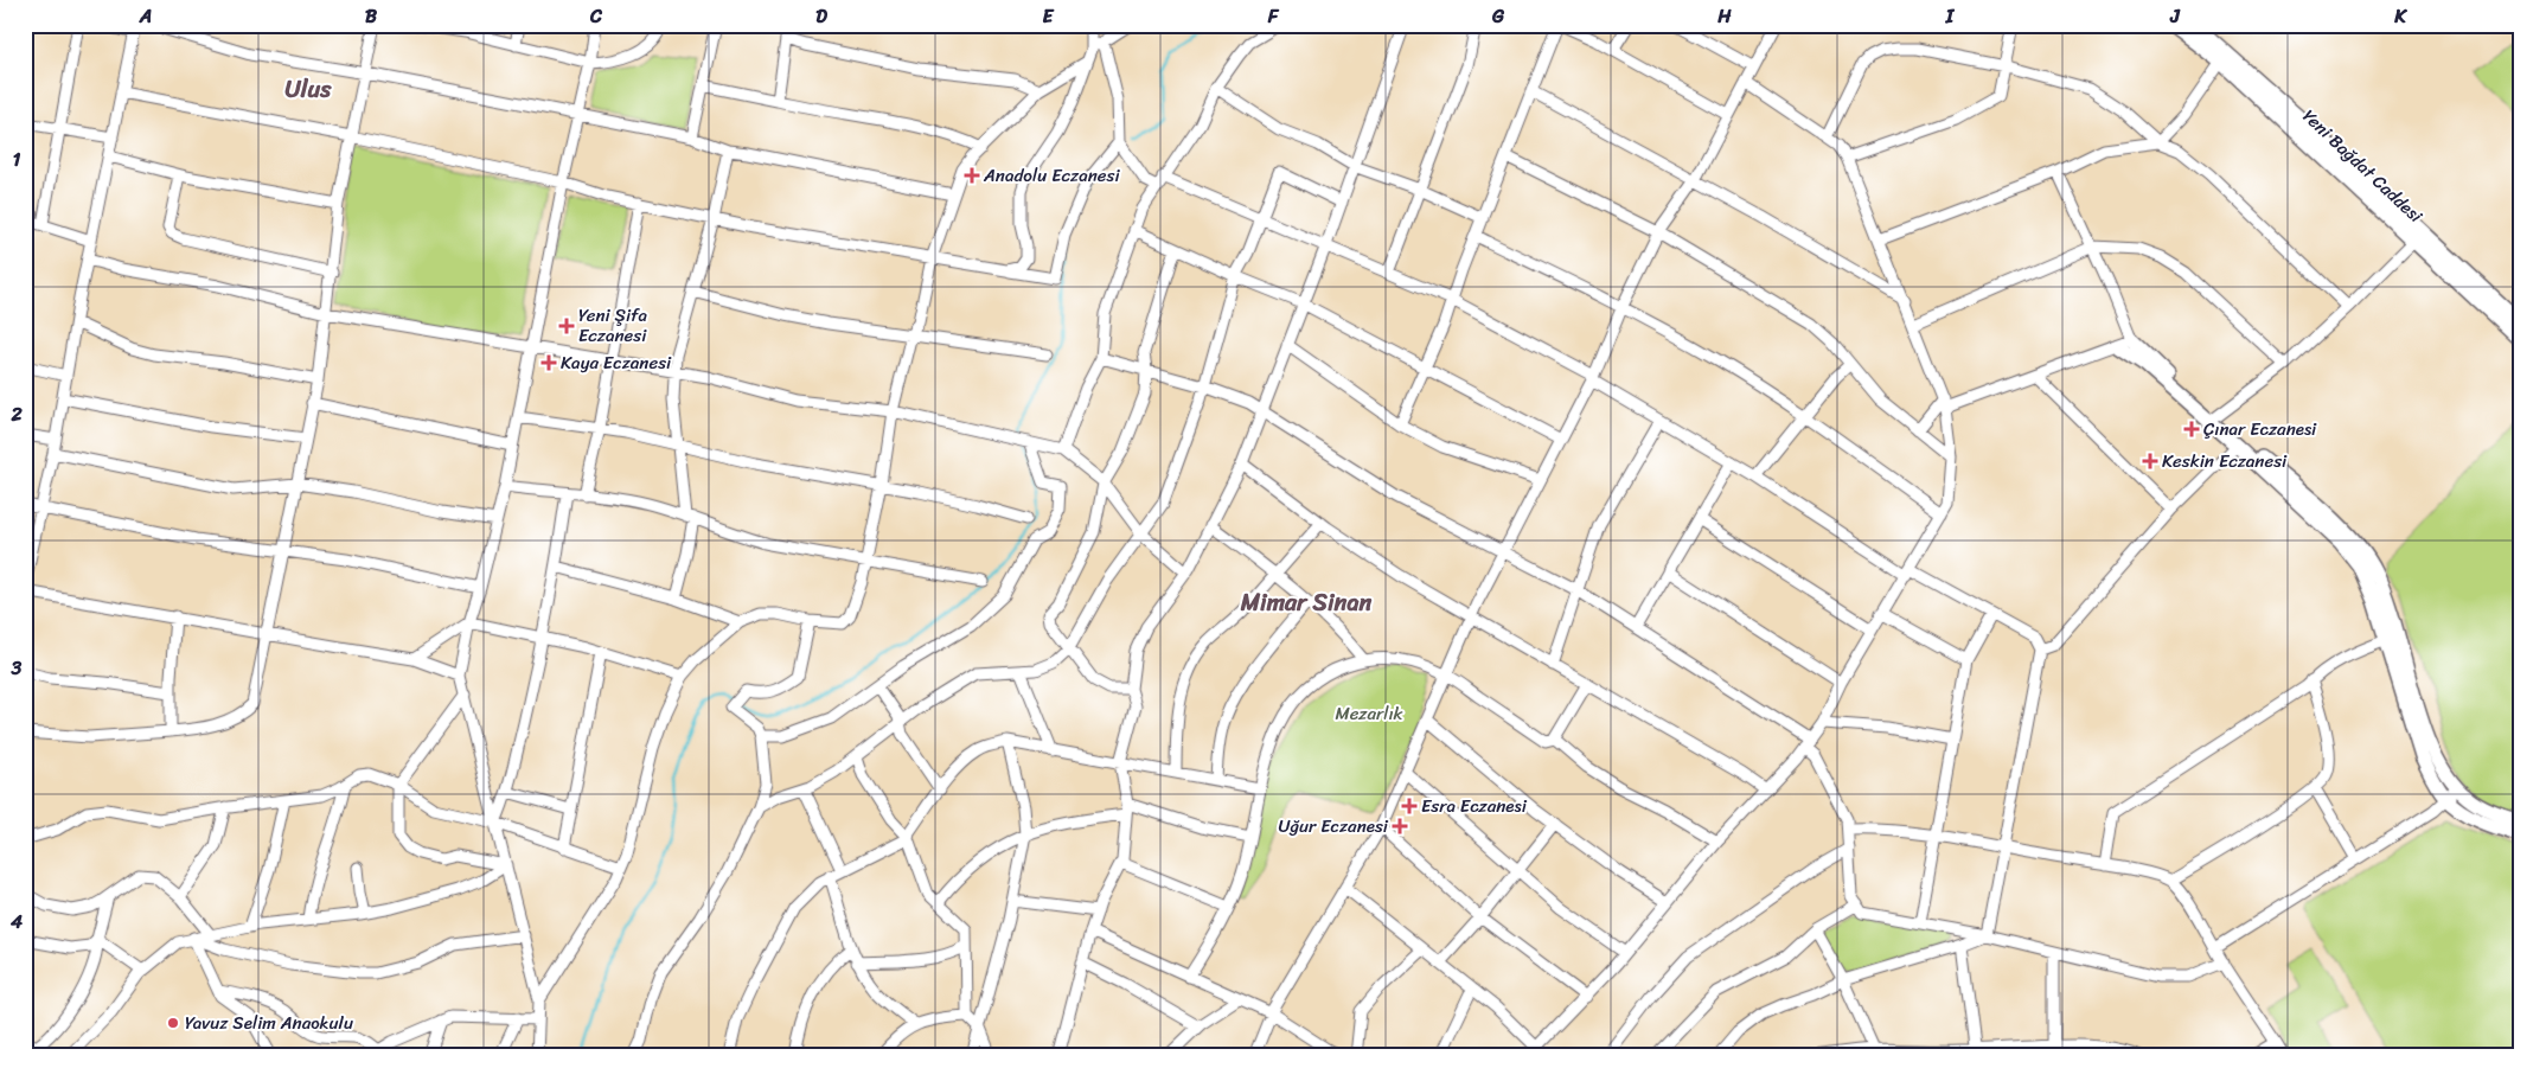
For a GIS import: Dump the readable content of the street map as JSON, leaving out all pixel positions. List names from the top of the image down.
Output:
{
  "streets": {
    "main road": ["Yeni Bağdat Caddesi"]
  },
  "districts": ["Ulus", "Mimar Sinan"],
  "parks": ["Mezarlık"],
  "places": {
    "health": [
      "Anadolu Eczanesi",
      "Yeni Şifa Eczanesi",
      "Kaya Eczanesi",
      "Çınar Eczanesi",
      "Keskin Eczanesi",
      "Esra Eczanesi",
      "Uğur Eczanesi"
    ],
    "other": ["Yavuz Selim Anaokulu"]
  },
  "grid": {
    "columns": [
      "A",
      "B",
      "C",
      "D",
      "E",
      "F",
      "G",
      "H",
      "I",
      "J",
      "K"
    ],
    "rows": [
      "1",
      "2",
      "3",
      "4"
    ]
  }
}
